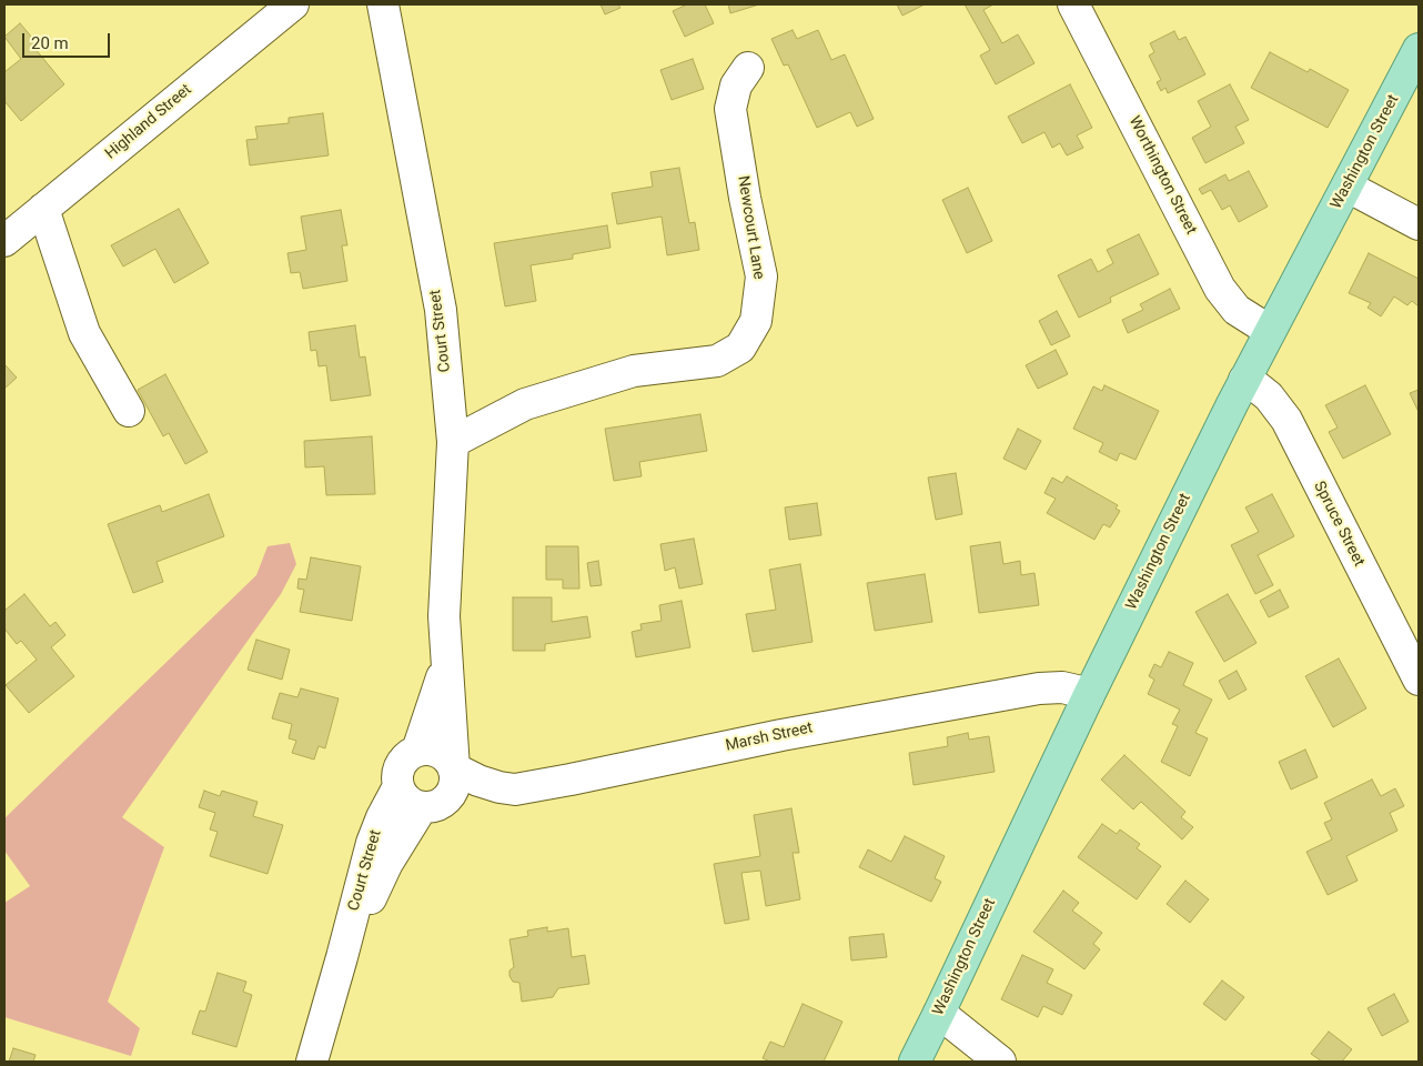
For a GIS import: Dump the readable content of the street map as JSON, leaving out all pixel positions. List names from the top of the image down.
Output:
{
  "streets": {
    "main road": ["Washington Street"],
    "street": [
      "Highland Street",
      "Worthington Street",
      "Newcourt Lane",
      "Court Street",
      "Spruce Street",
      "Marsh Street"
    ]
  },
  "crossings": [
    ["Washington Street", "Worthington Street"],
    ["Washington Street", "Spruce Street"],
    ["Washington Street", "Marsh Street"],
    ["Newcourt Lane", "Court Street"],
    ["Court Street", "Marsh Street"]
  ],
  "scale_bar": "20 m"
}
